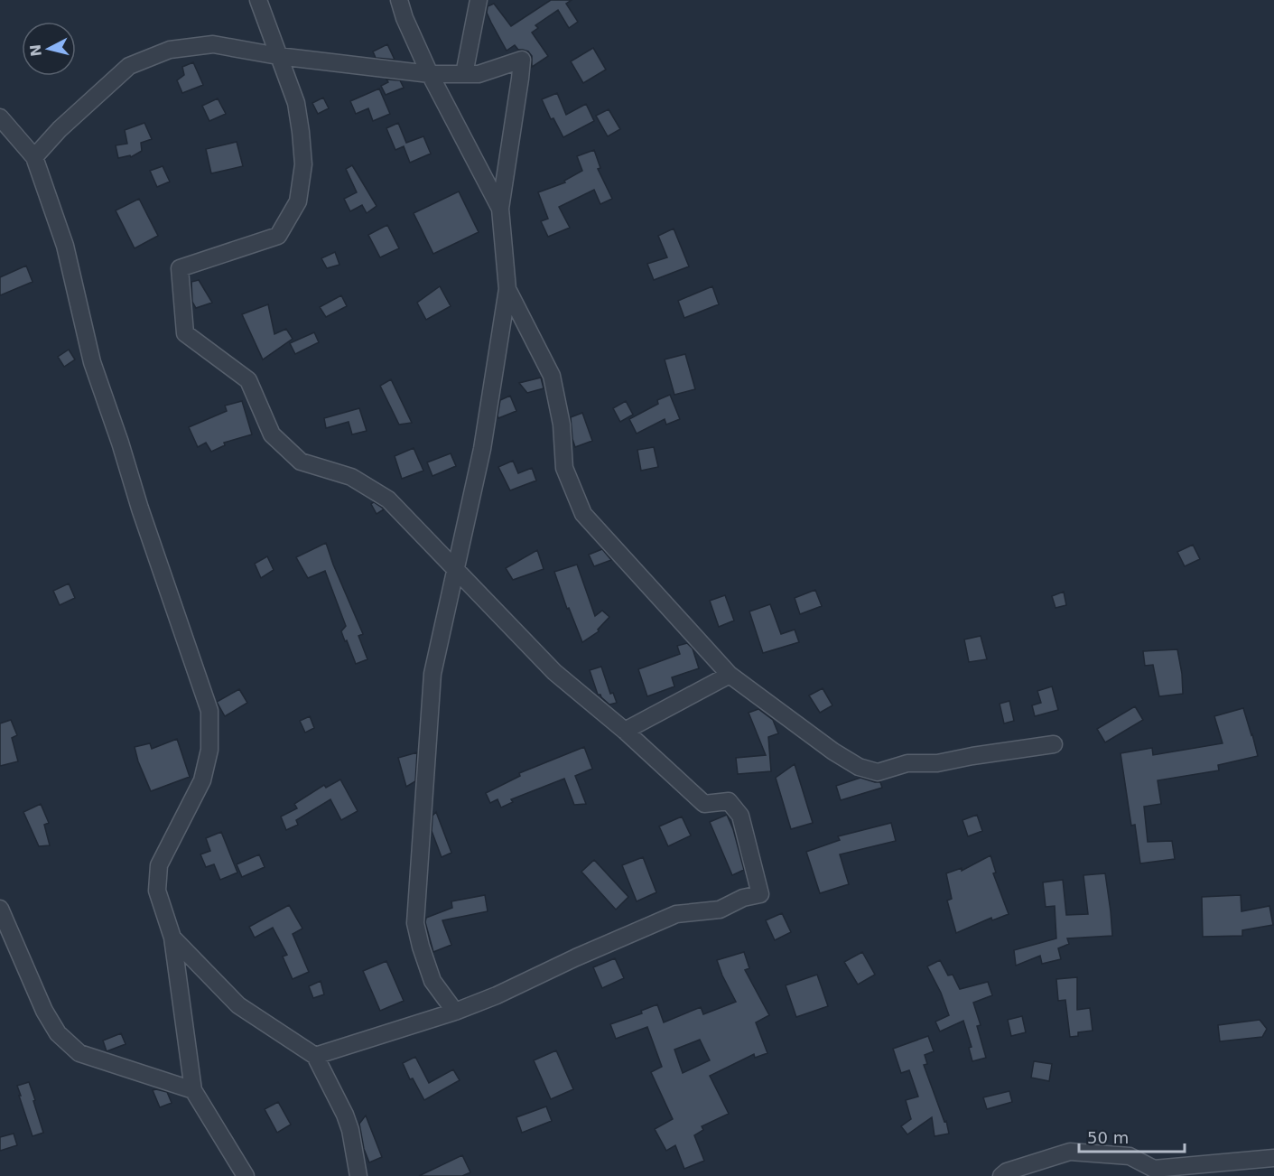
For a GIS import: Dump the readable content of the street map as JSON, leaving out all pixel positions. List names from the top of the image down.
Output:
{
  "scale_bar": "50 m",
  "north": "left"
}
